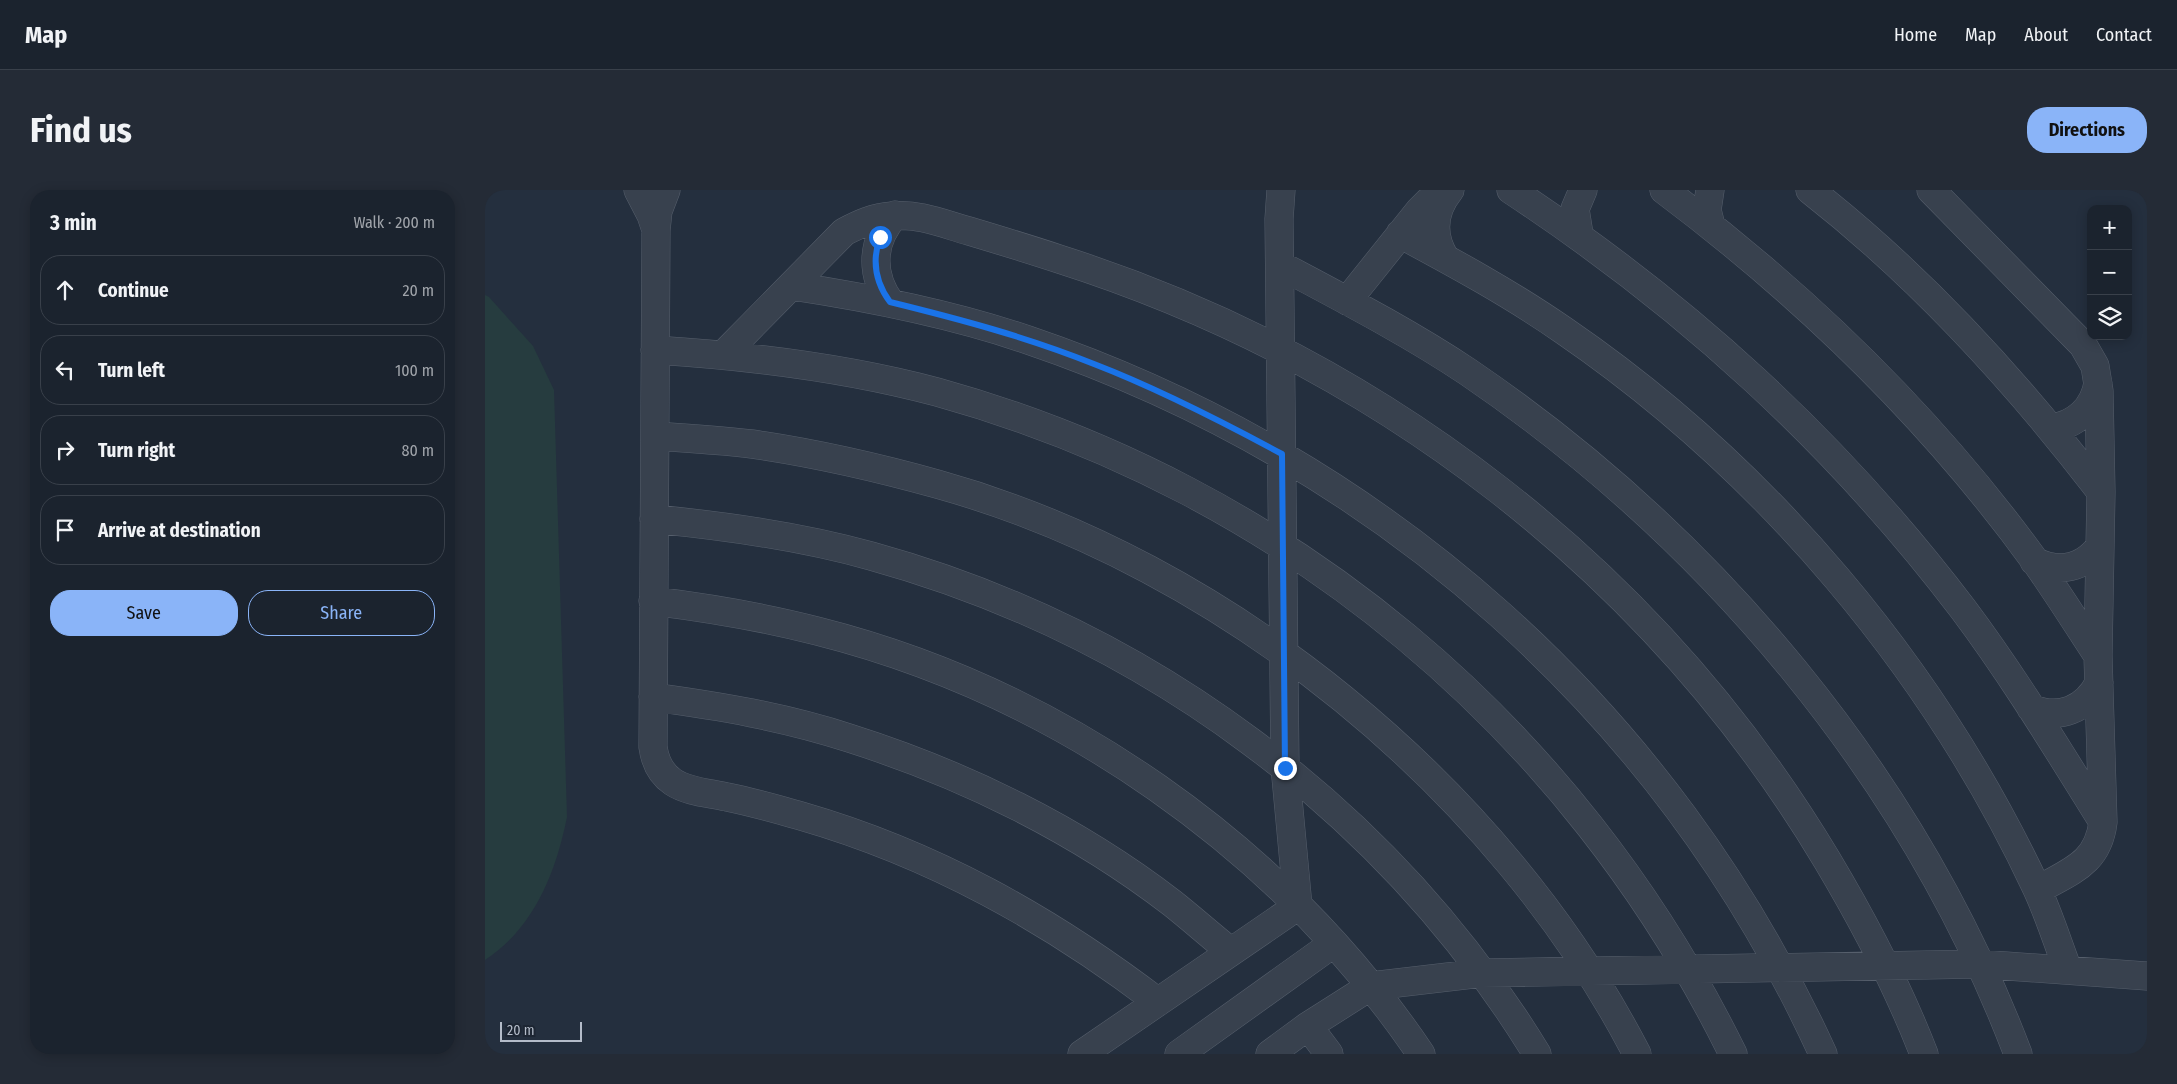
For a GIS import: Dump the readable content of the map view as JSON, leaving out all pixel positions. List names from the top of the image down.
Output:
{
  "scale_bar": "20 m",
  "page": {
    "header": "Map",
    "nav": [
      "Home",
      "Map",
      "About",
      "Contact"
    ],
    "buttons": [
      "Directions",
      ["Save", "Share"]
    ],
    "title": "Find us",
    "heading": ["3 min", "Walk · 200 m"],
    "map_buttons": ["+", "−"],
    "list": [
      ["Continue", "20 m"],
      ["Turn left", "100 m"],
      ["Turn right", "80 m"],
      "Arrive at destination"
    ],
    "scale": "20 m"
  }
}
